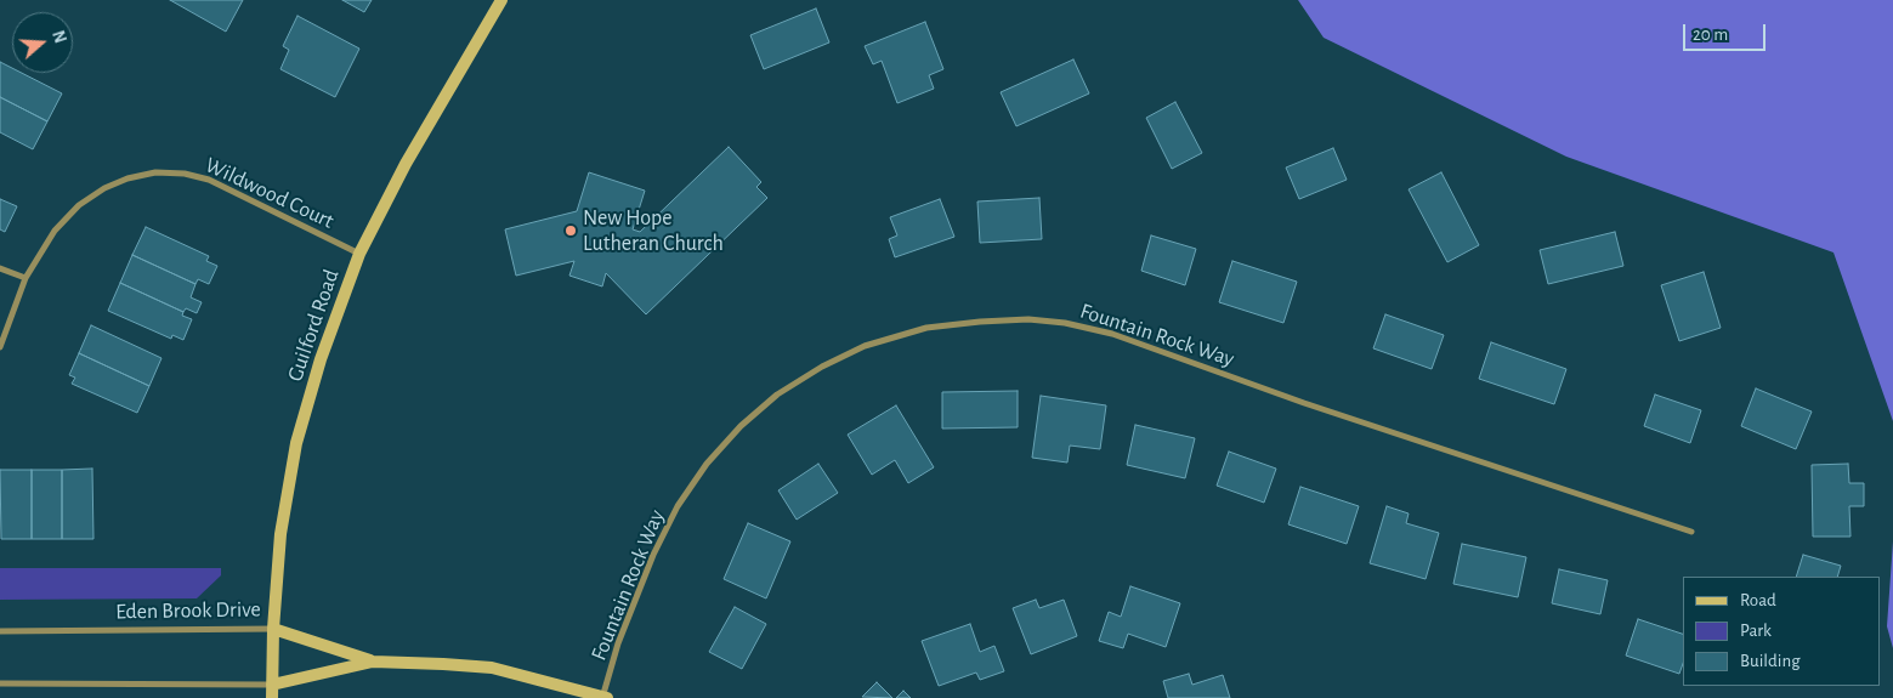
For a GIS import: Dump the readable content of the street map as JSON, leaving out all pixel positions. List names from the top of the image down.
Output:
{
  "streets": {
    "street": [
      "Wildwood Court",
      "Guilford Road",
      "Fountain Rock Way",
      "Eden Brook Drive"
    ]
  },
  "crossings": [
    ["Wildwood Court", "Guilford Road"],
    ["Guilford Road", "Eden Brook Drive"],
    ["Fountain Rock Way", "Eden Brook Drive"]
  ],
  "places": ["New Hope Lutheran Church"],
  "legend": ["Road", "Park", "Building"],
  "scale_bar": "20 m",
  "north": "right"
}
